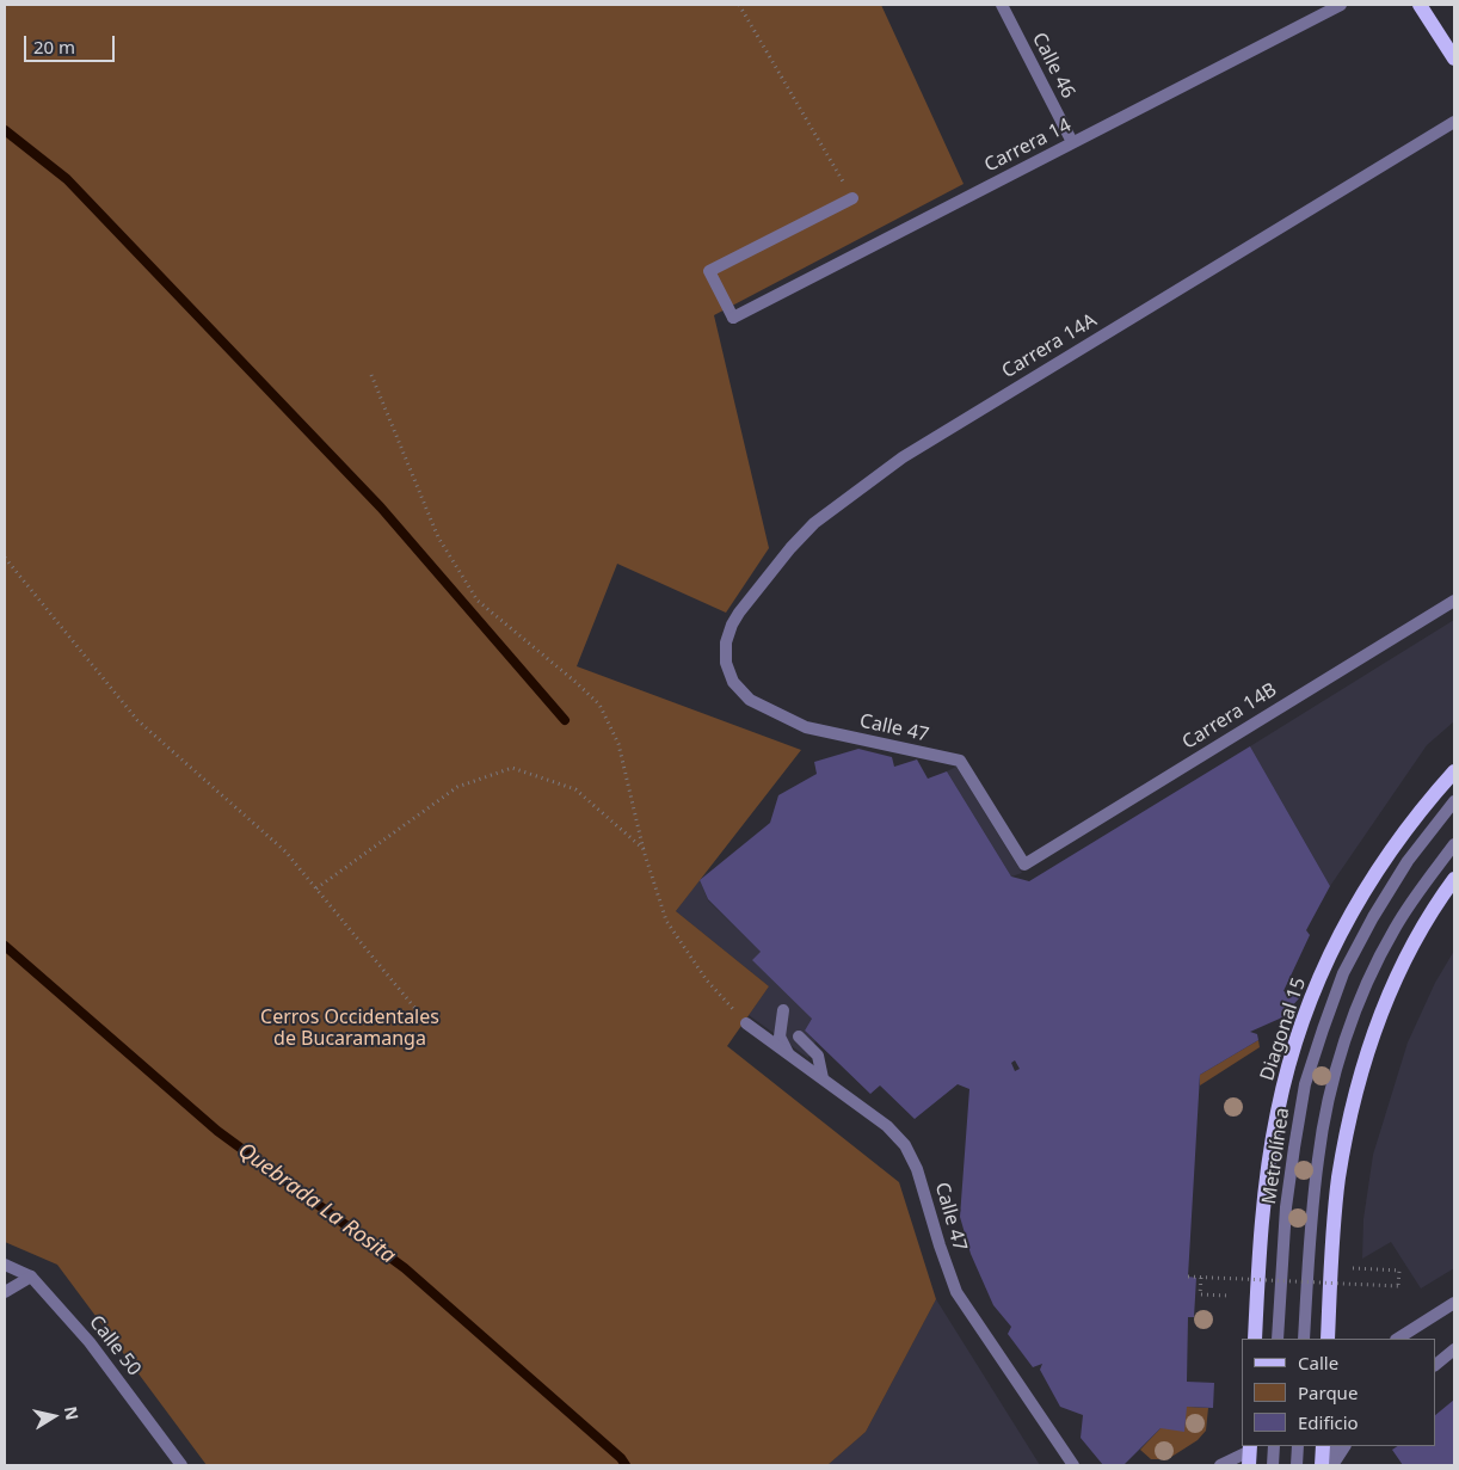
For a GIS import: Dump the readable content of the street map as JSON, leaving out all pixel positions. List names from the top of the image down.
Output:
{
  "streets": {
    "main road": ["Diagonal 15"],
    "street": [
      "Calle 46",
      "Carrera 14",
      "Carrera 14A",
      "Carrera 14B",
      "Calle 47",
      "Metrolínea",
      "Calle 50"
    ]
  },
  "crossings": [
    ["Calle 46", "Carrera 14"],
    ["Carrera 14A", "Calle 47"],
    ["Carrera 14B", "Calle 47"]
  ],
  "water": ["Quebrada La Rosita"],
  "parks": ["Cerros Occidentales de Bucaramanga"],
  "legend": ["Calle", "Parque", "Edificio"],
  "scale_bar": "20 m",
  "north": "right"
}
